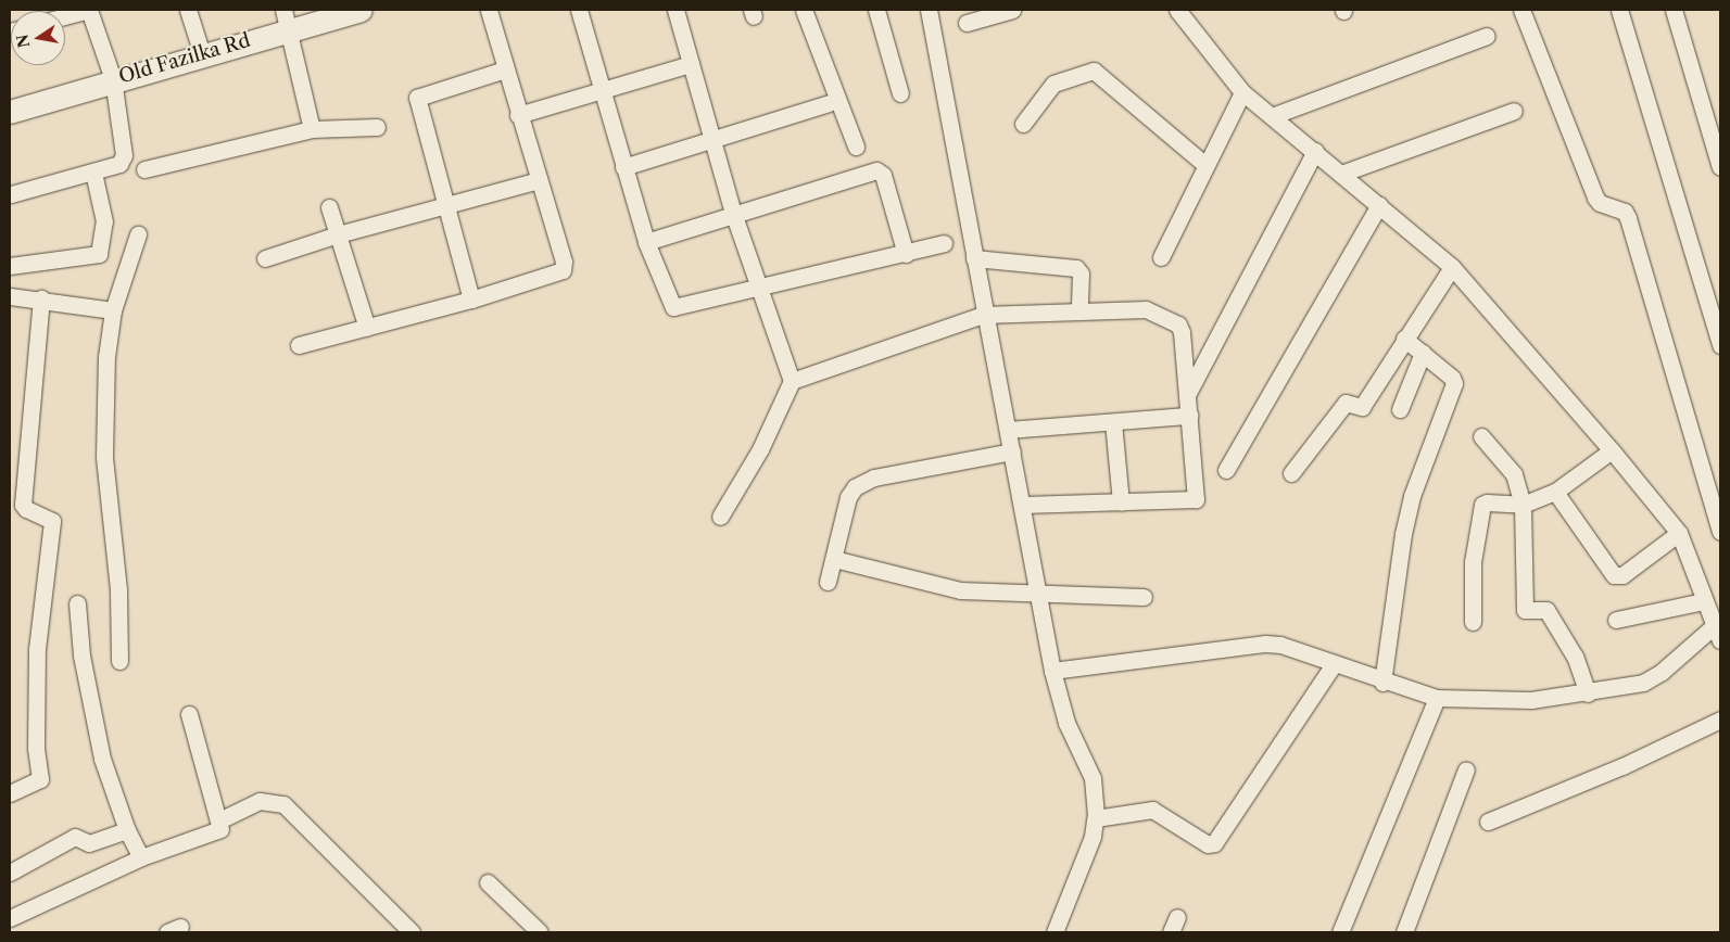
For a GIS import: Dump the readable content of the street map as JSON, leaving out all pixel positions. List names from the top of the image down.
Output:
{
  "streets": {
    "main road": ["Old Fazilka Rd"]
  },
  "north": "left"
}
